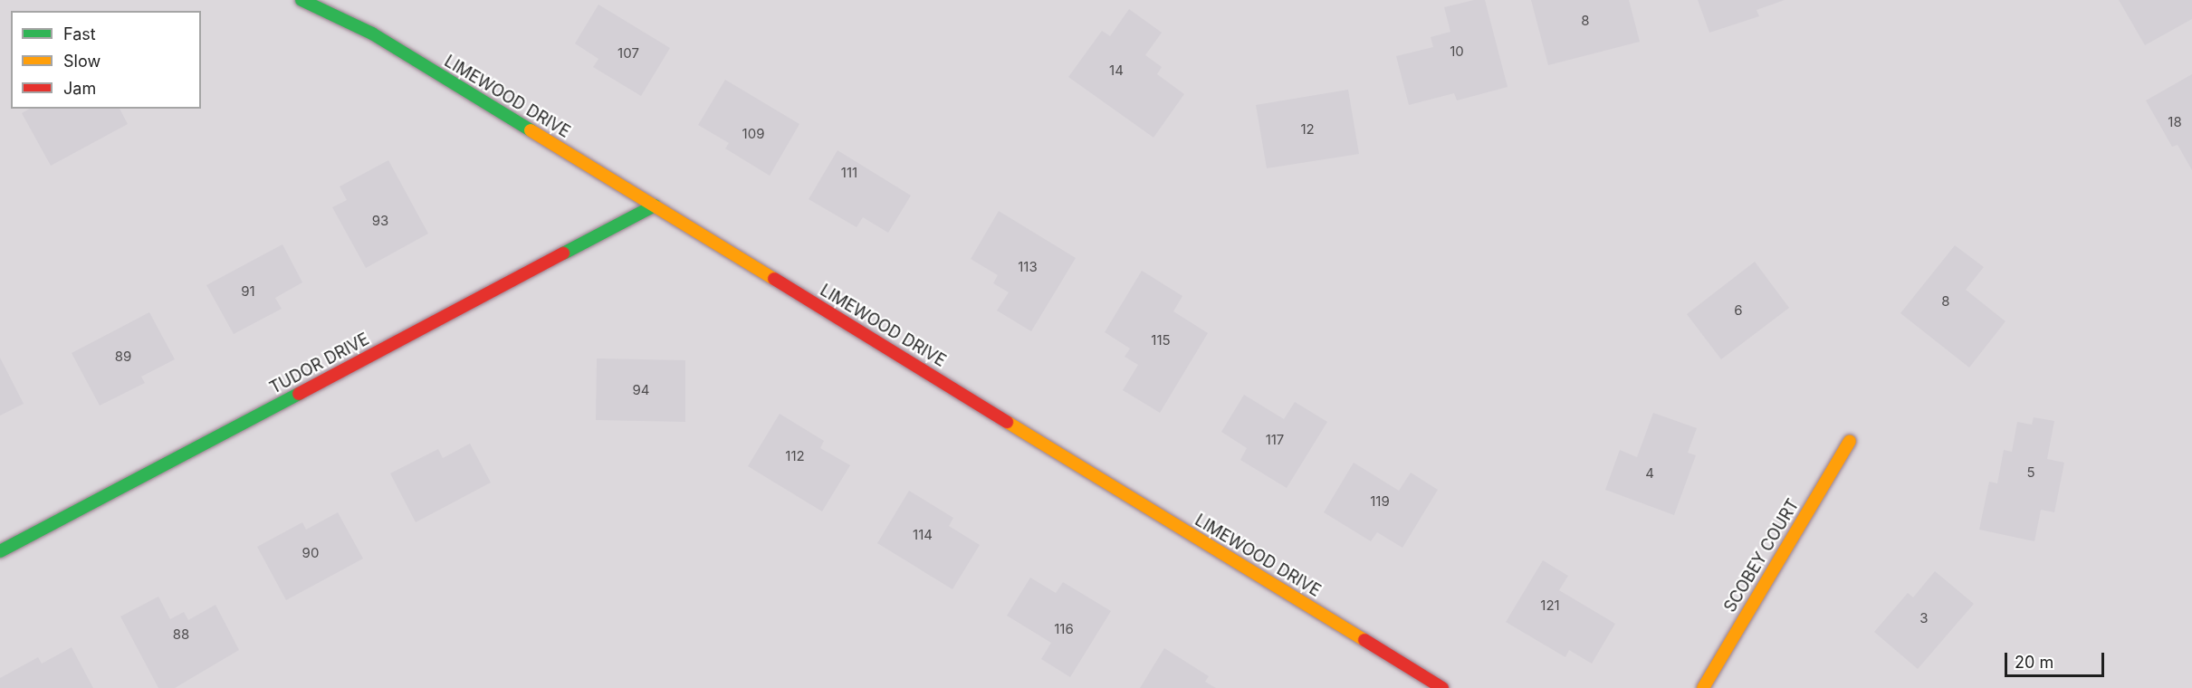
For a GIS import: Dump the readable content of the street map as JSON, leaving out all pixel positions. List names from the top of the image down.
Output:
{
  "streets": {
    "street": ["LIMEWOOD DRIVE", "TUDOR DRIVE", "SCOBEY COURT"]
  },
  "crossings": [
    ["LIMEWOOD DRIVE", "TUDOR DRIVE"]
  ],
  "house_numbers": [
    "8",
    "10",
    "107",
    "14",
    "18",
    "12",
    "109",
    "111",
    "93",
    "113",
    "91",
    "8",
    "6",
    "115",
    "89",
    "94",
    "117",
    "112",
    "5",
    "4",
    "119",
    "114",
    "90",
    "121",
    "3",
    "116",
    "88"
  ],
  "legend": ["Fast", "Slow", "Jam"],
  "scale_bar": "20 m"
}
